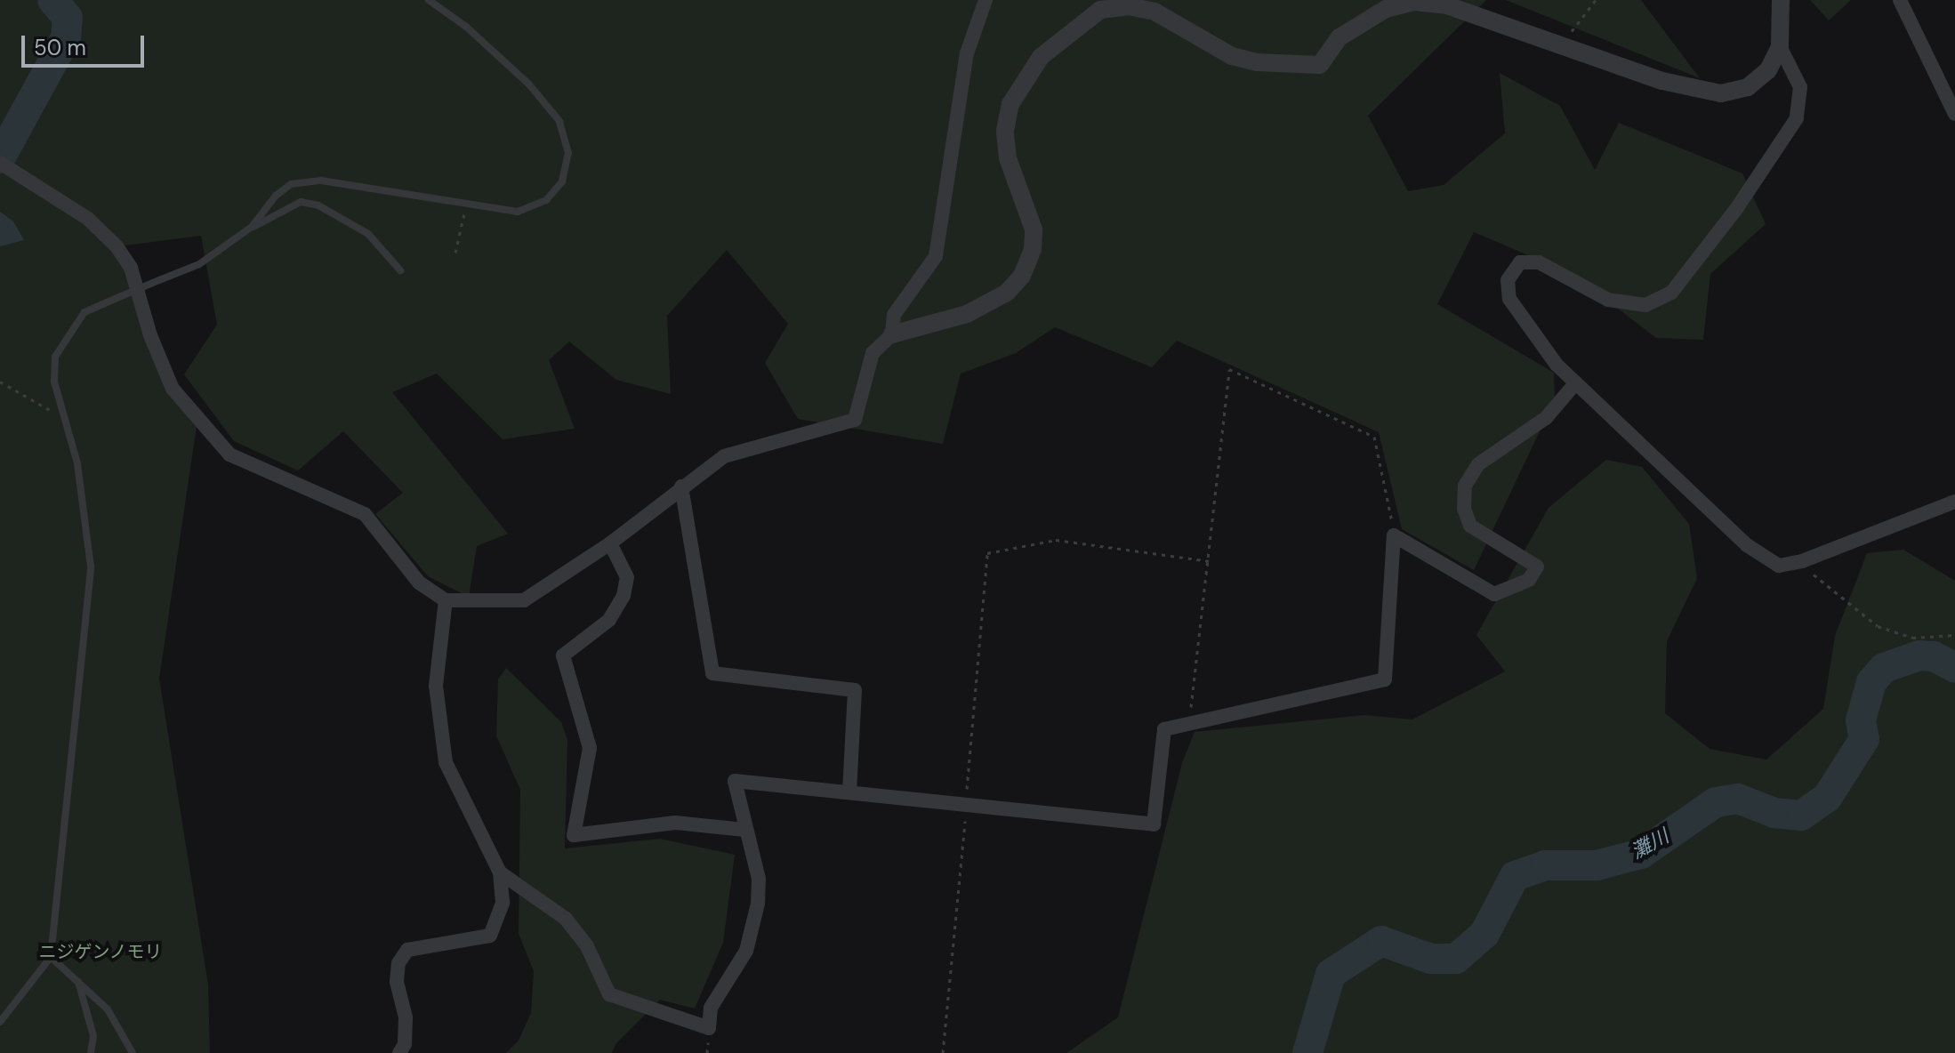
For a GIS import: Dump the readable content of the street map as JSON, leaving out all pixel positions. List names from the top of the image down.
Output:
{
  "water": ["灘川"],
  "parks": ["ニジゲンノモリ"],
  "scale_bar": "50 m"
}
